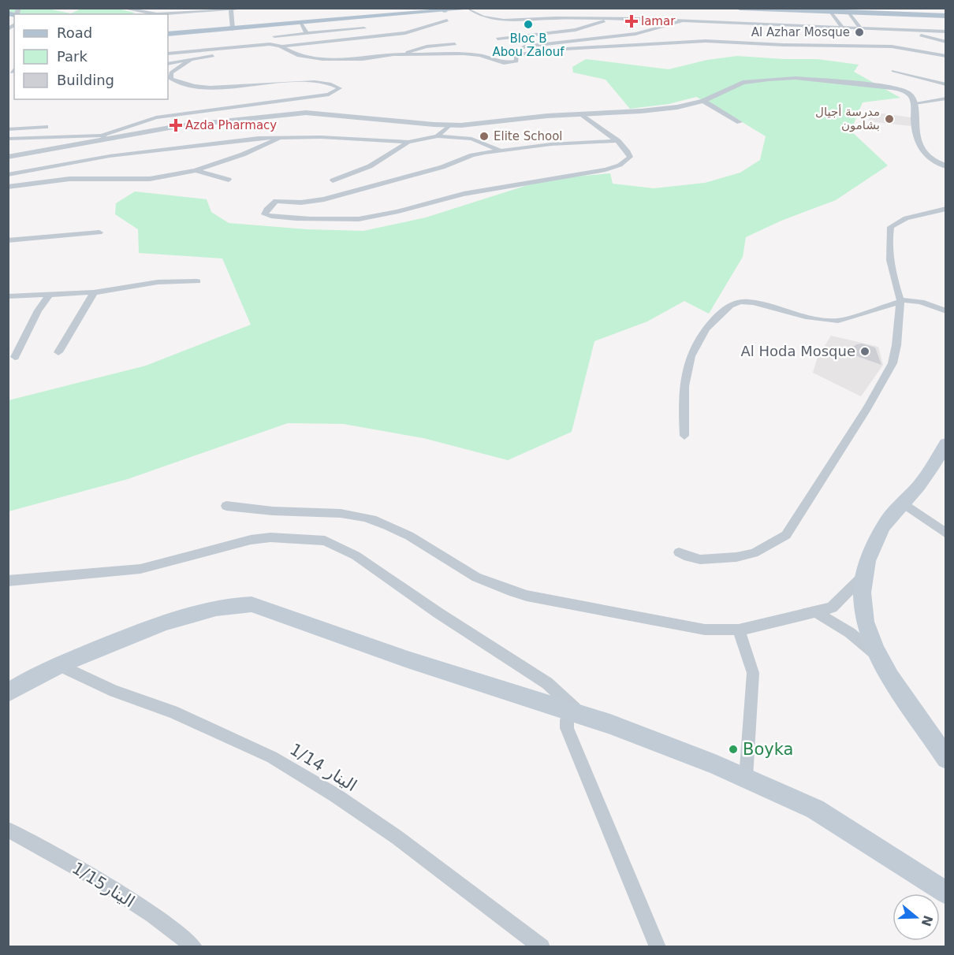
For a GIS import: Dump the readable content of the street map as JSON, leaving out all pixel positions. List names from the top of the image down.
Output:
{
  "streets": {
    "street": ["الينار 1/14", "الينار1/15"]
  },
  "places": {
    "health": ["lamar", "Azda Pharmacy"],
    "other": [
      "Bloc B Abou Zalouf",
      "Al Azhar Mosque",
      "مدرسة أجيال بشامون",
      "Elite School",
      "Al Hoda Mosque",
      "Boyka"
    ]
  },
  "legend": ["Road", "Park", "Building"],
  "north": "right"
}
